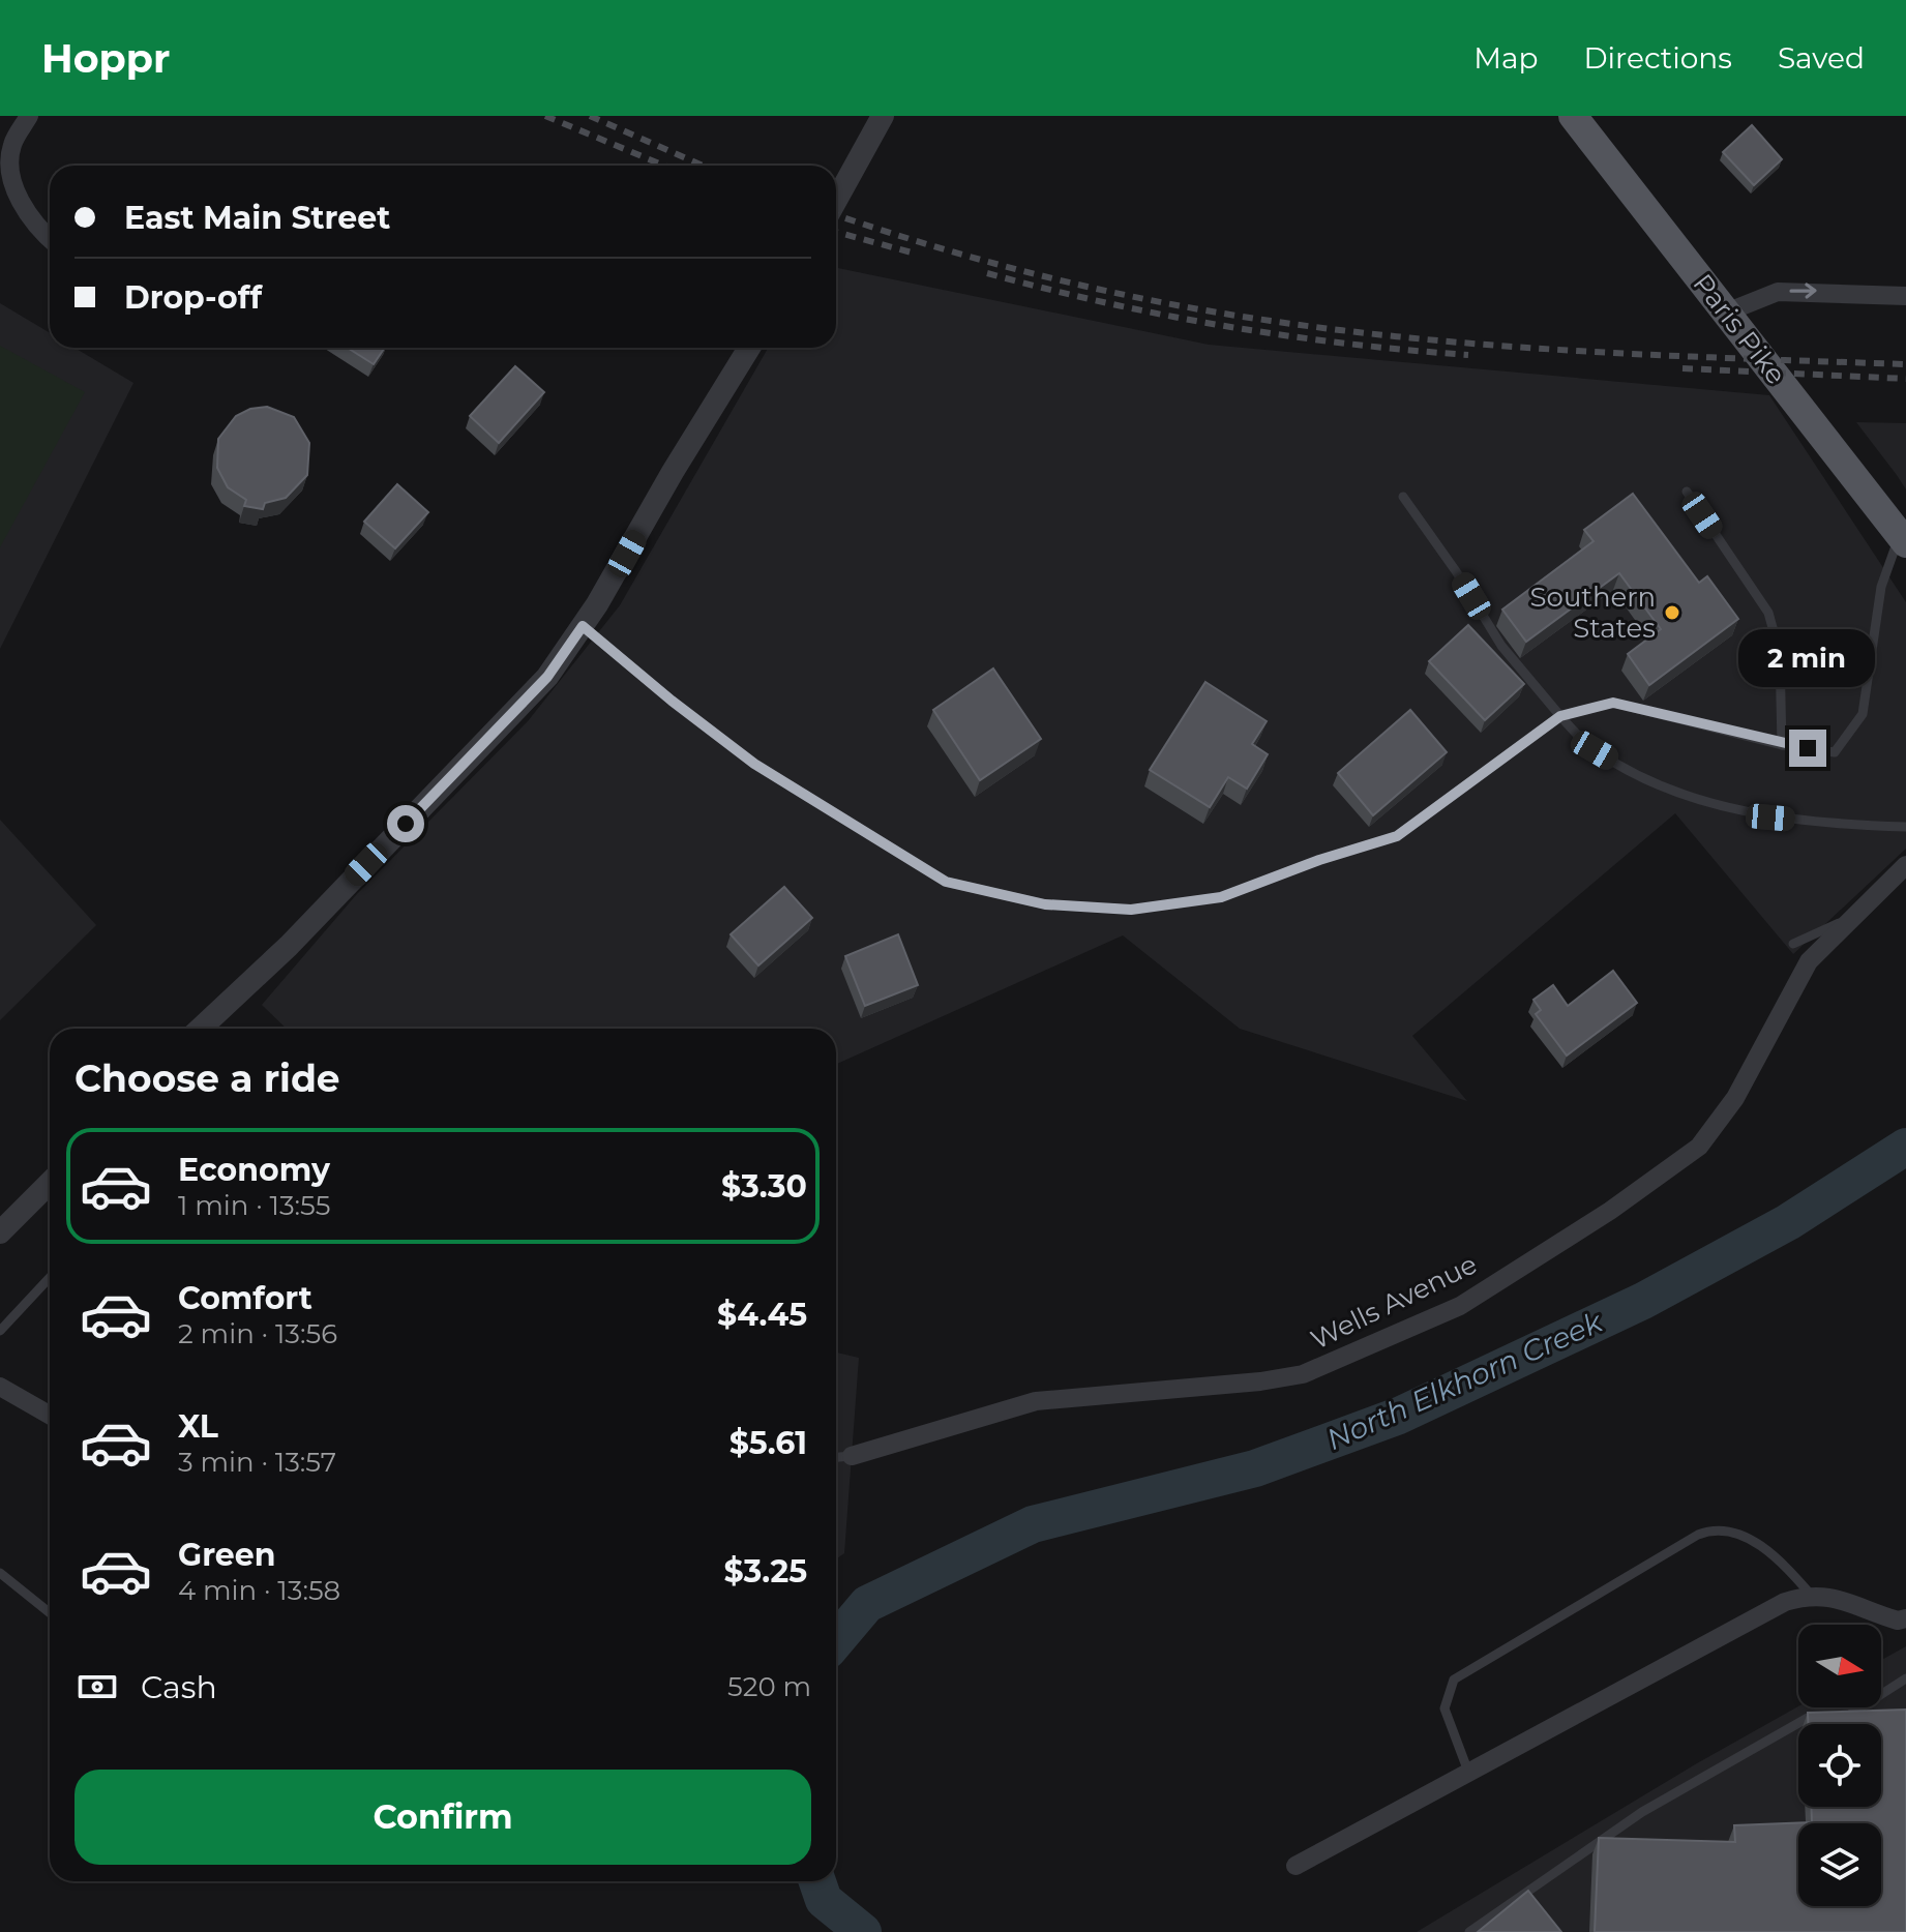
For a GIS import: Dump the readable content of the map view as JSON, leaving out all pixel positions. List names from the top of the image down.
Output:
{
  "streets": {
    "main road": ["Paris Pike"],
    "street": ["Wells Avenue"]
  },
  "water": ["North Elkhorn Creek"],
  "places": ["Southern States"],
  "north": "right",
  "page": {
    "header": "Hoppr",
    "nav": ["Map", "Directions", "Saved"],
    "banner": ["East Main Street", "Drop-off"],
    "bubble": "2 min",
    "heading": "Choose a ride",
    "list": [
      {
        "name": "Economy",
        "note": "1 min · 13:55",
        "value": "$3.30"
      },
      {
        "name": "Comfort",
        "note": "2 min · 13:56",
        "value": "$4.45"
      },
      {
        "name": "XL",
        "note": "3 min · 13:57",
        "value": "$5.61"
      },
      {
        "name": "Green",
        "note": "4 min · 13:58",
        "value": "$3.25"
      }
    ],
    "pay": ["Cash", "520 m"],
    "buttons": "Confirm"
  }
}
